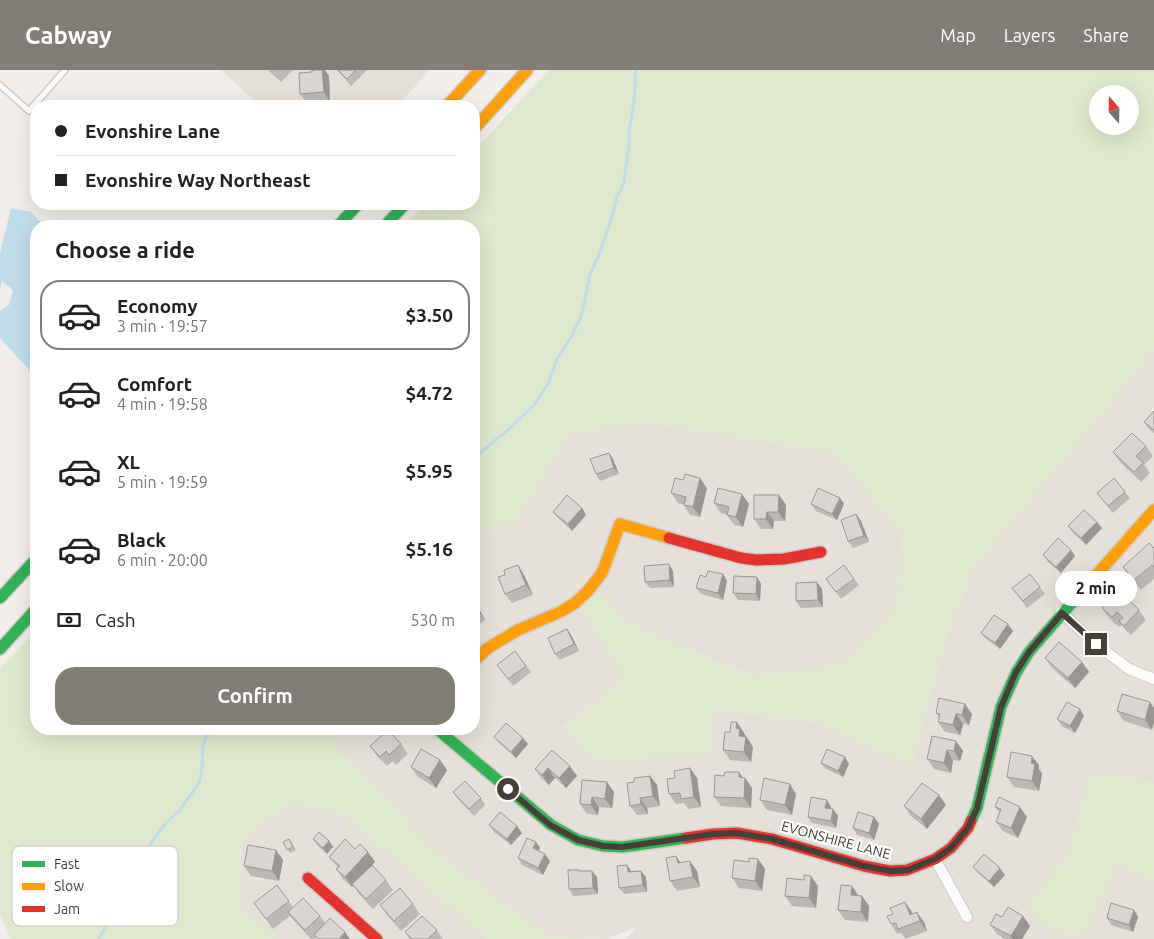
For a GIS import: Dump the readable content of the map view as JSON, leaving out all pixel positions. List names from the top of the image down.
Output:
{
  "streets": {
    "main road": ["EVONSHIRE LANE"]
  },
  "legend": ["Fast", "Slow", "Jam"],
  "north": "top",
  "page": {
    "header": "Cabway",
    "nav": ["Map", "Layers", "Share"],
    "banner": ["Evonshire Lane", "Evonshire Way Northeast"],
    "heading": "Choose a ride",
    "list": [
      {
        "name": "Economy",
        "note": "3 min · 19:57",
        "value": "$3.50"
      },
      {
        "name": "Comfort",
        "note": "4 min · 19:58",
        "value": "$4.72"
      },
      {
        "name": "XL",
        "note": "5 min · 19:59",
        "value": "$5.95"
      },
      {
        "name": "Black",
        "note": "6 min · 20:00",
        "value": "$5.16"
      }
    ],
    "bubble": "2 min",
    "pay": ["Cash", "530 m"],
    "buttons": "Confirm"
  }
}
